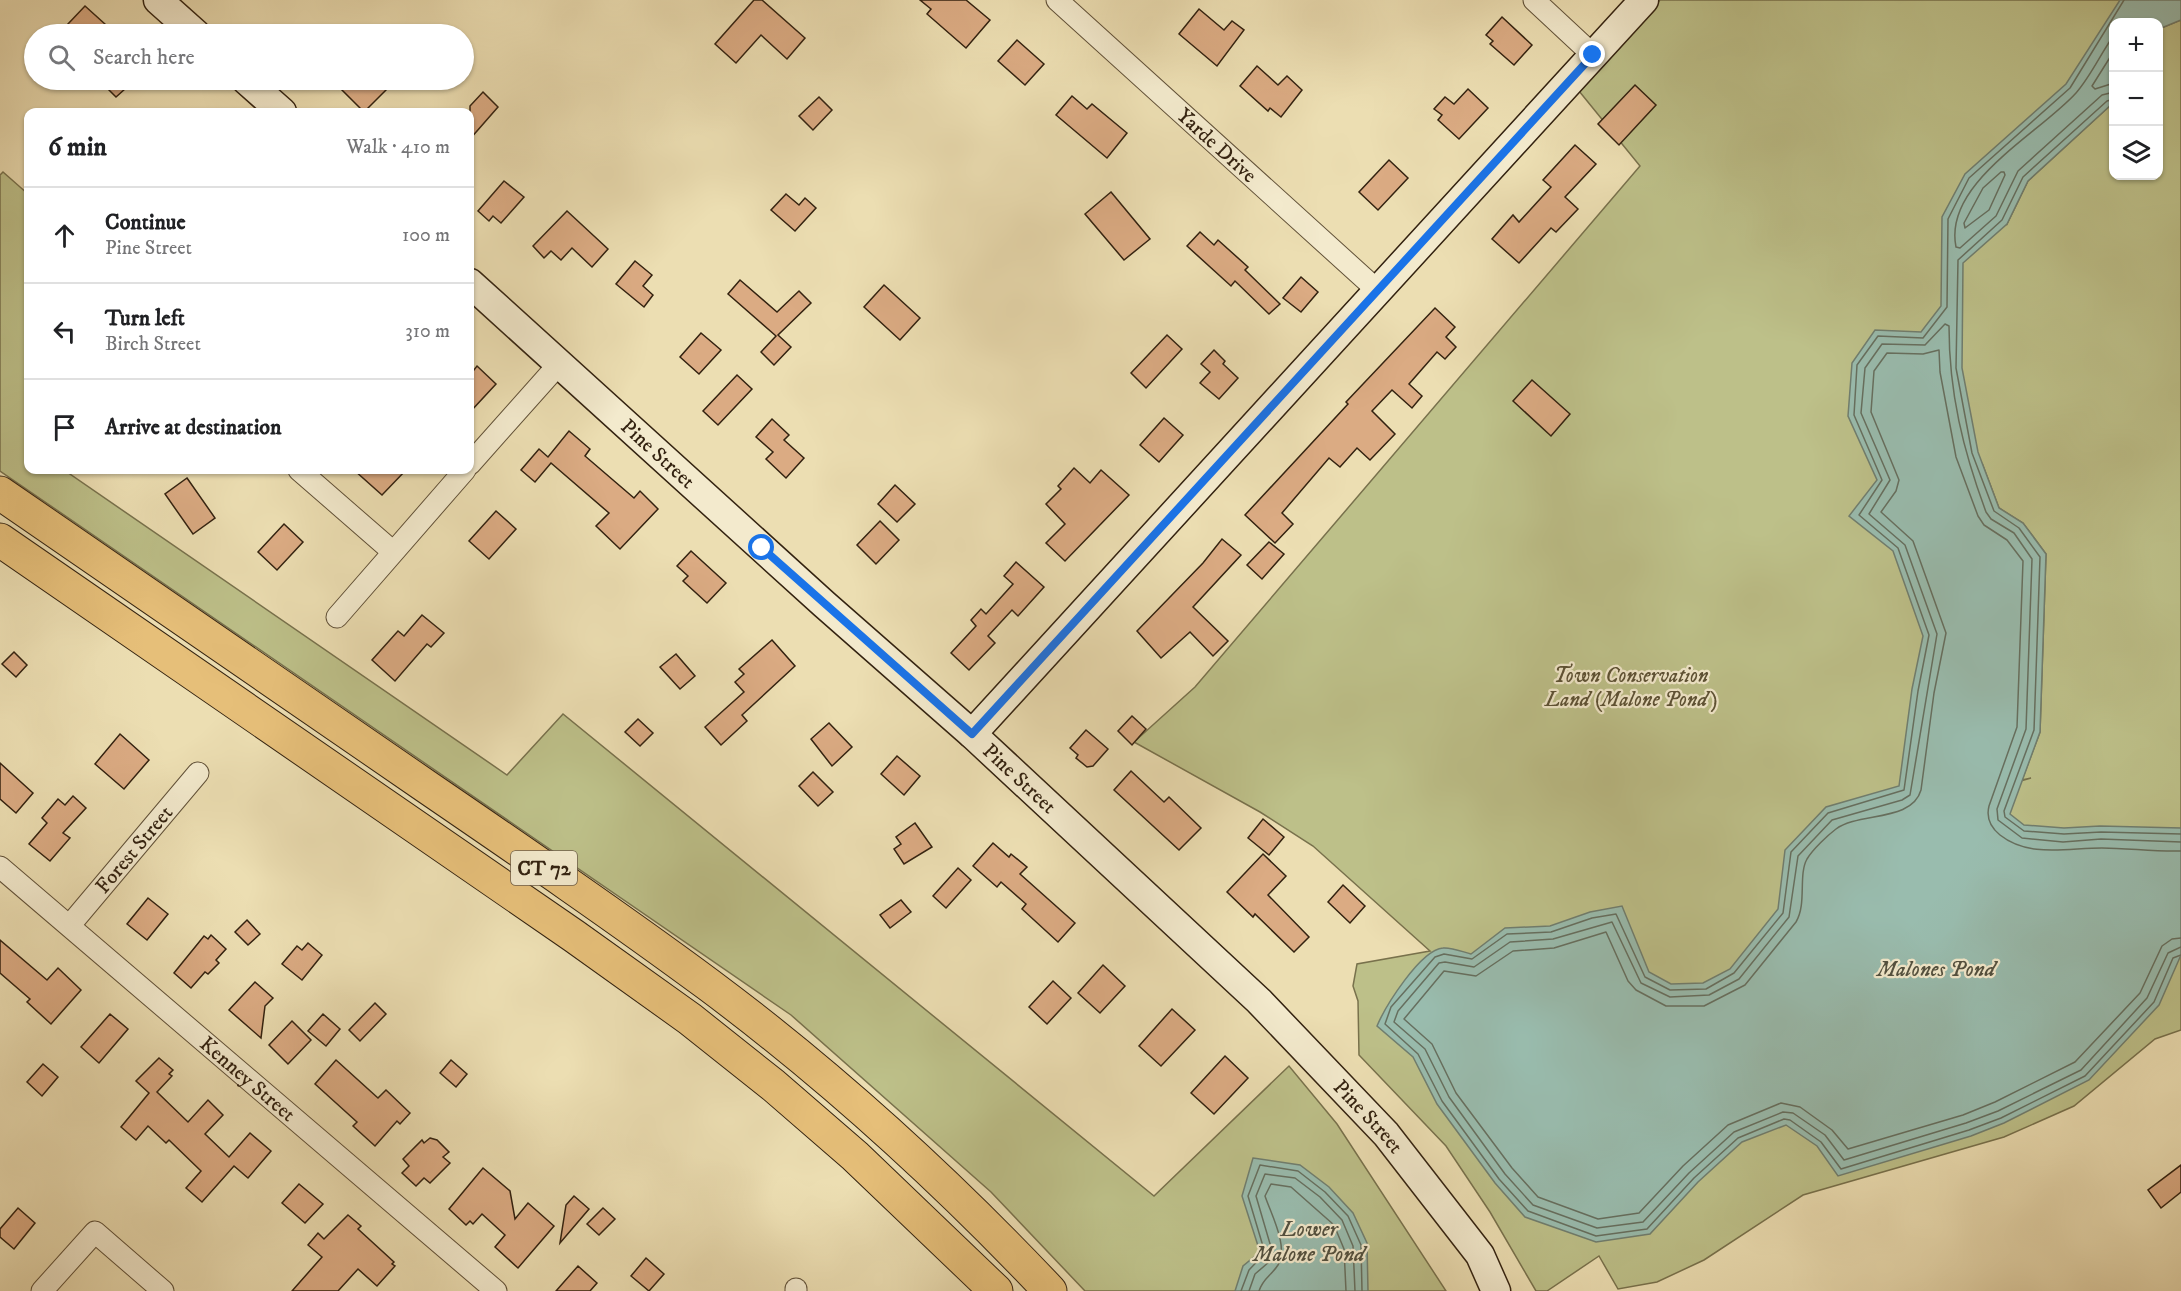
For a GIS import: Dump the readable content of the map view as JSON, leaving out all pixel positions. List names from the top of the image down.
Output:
{
  "streets": {
    "highway": ["CT 72"],
    "main road": ["Pine Street"],
    "street": ["Yarde Drive", "Forest Street", "Kenney Street"]
  },
  "crossings": [
    ["Forest Street", "Kenney Street"]
  ],
  "water": ["Malones Pond", "Lower Malone Pond"],
  "parks": ["Town Conservation Land (Malone Pond)"],
  "page": {
    "map_buttons": ["+", "−"],
    "search": "Search here",
    "heading": ["6 min", "Walk · 410 m"],
    "list": [
      ["Continue", "Pine Street", "100 m"],
      ["Turn left", "Birch Street", "310 m"],
      "Arrive at destination"
    ]
  }
}
